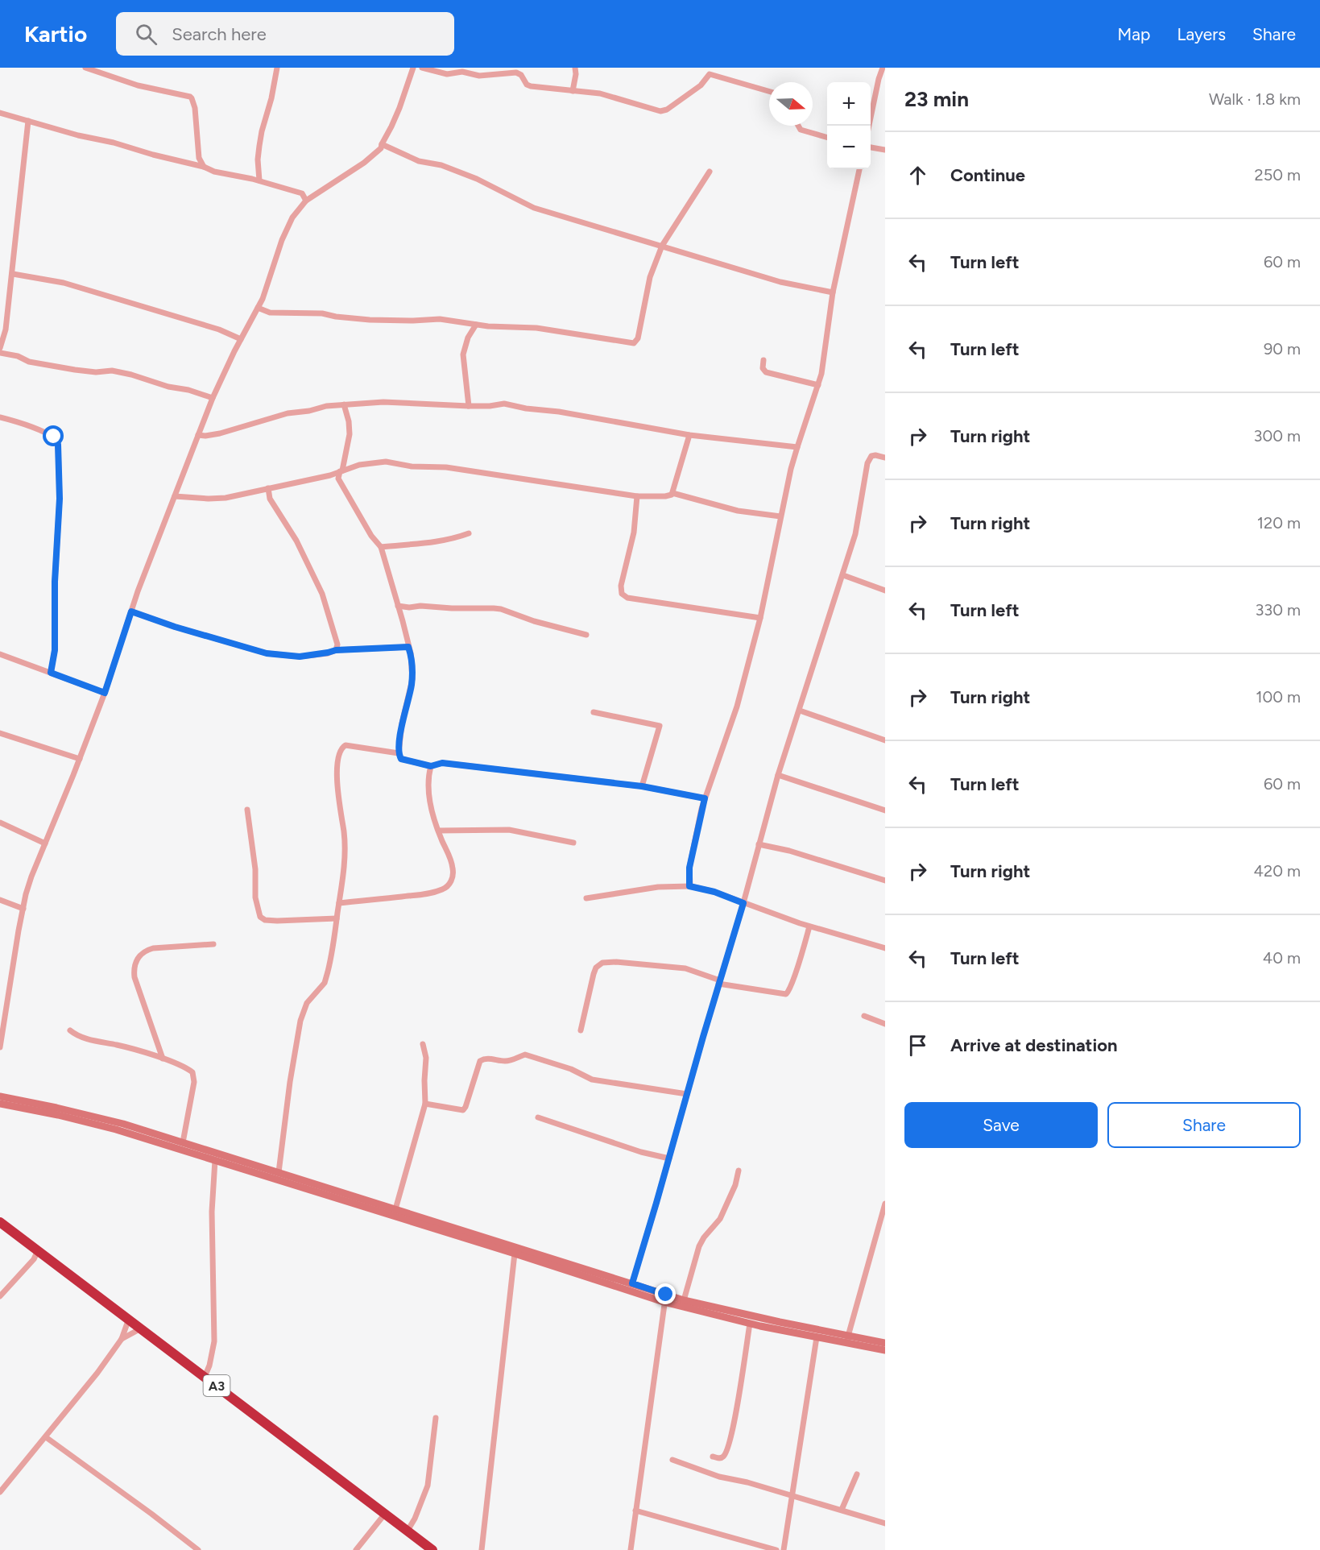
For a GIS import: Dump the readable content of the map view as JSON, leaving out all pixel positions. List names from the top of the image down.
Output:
{
  "streets": {
    "highway": ["A3"]
  },
  "north": "right",
  "page": {
    "header": "Kartio",
    "search": "Search here",
    "nav": ["Map", "Layers", "Share"],
    "heading": ["23 min", "Walk · 1.8 km"],
    "map_buttons": ["+", "−"],
    "list": [
      ["Continue", "250 m"],
      ["Turn left", "60 m"],
      ["Turn left", "90 m"],
      ["Turn right", "300 m"],
      ["Turn right", "120 m"],
      ["Turn left", "330 m"],
      ["Turn right", "100 m"],
      ["Turn left", "60 m"],
      ["Turn right", "420 m"],
      ["Turn left", "40 m"],
      "Arrive at destination"
    ],
    "buttons": ["Save", "Share"]
  }
}
